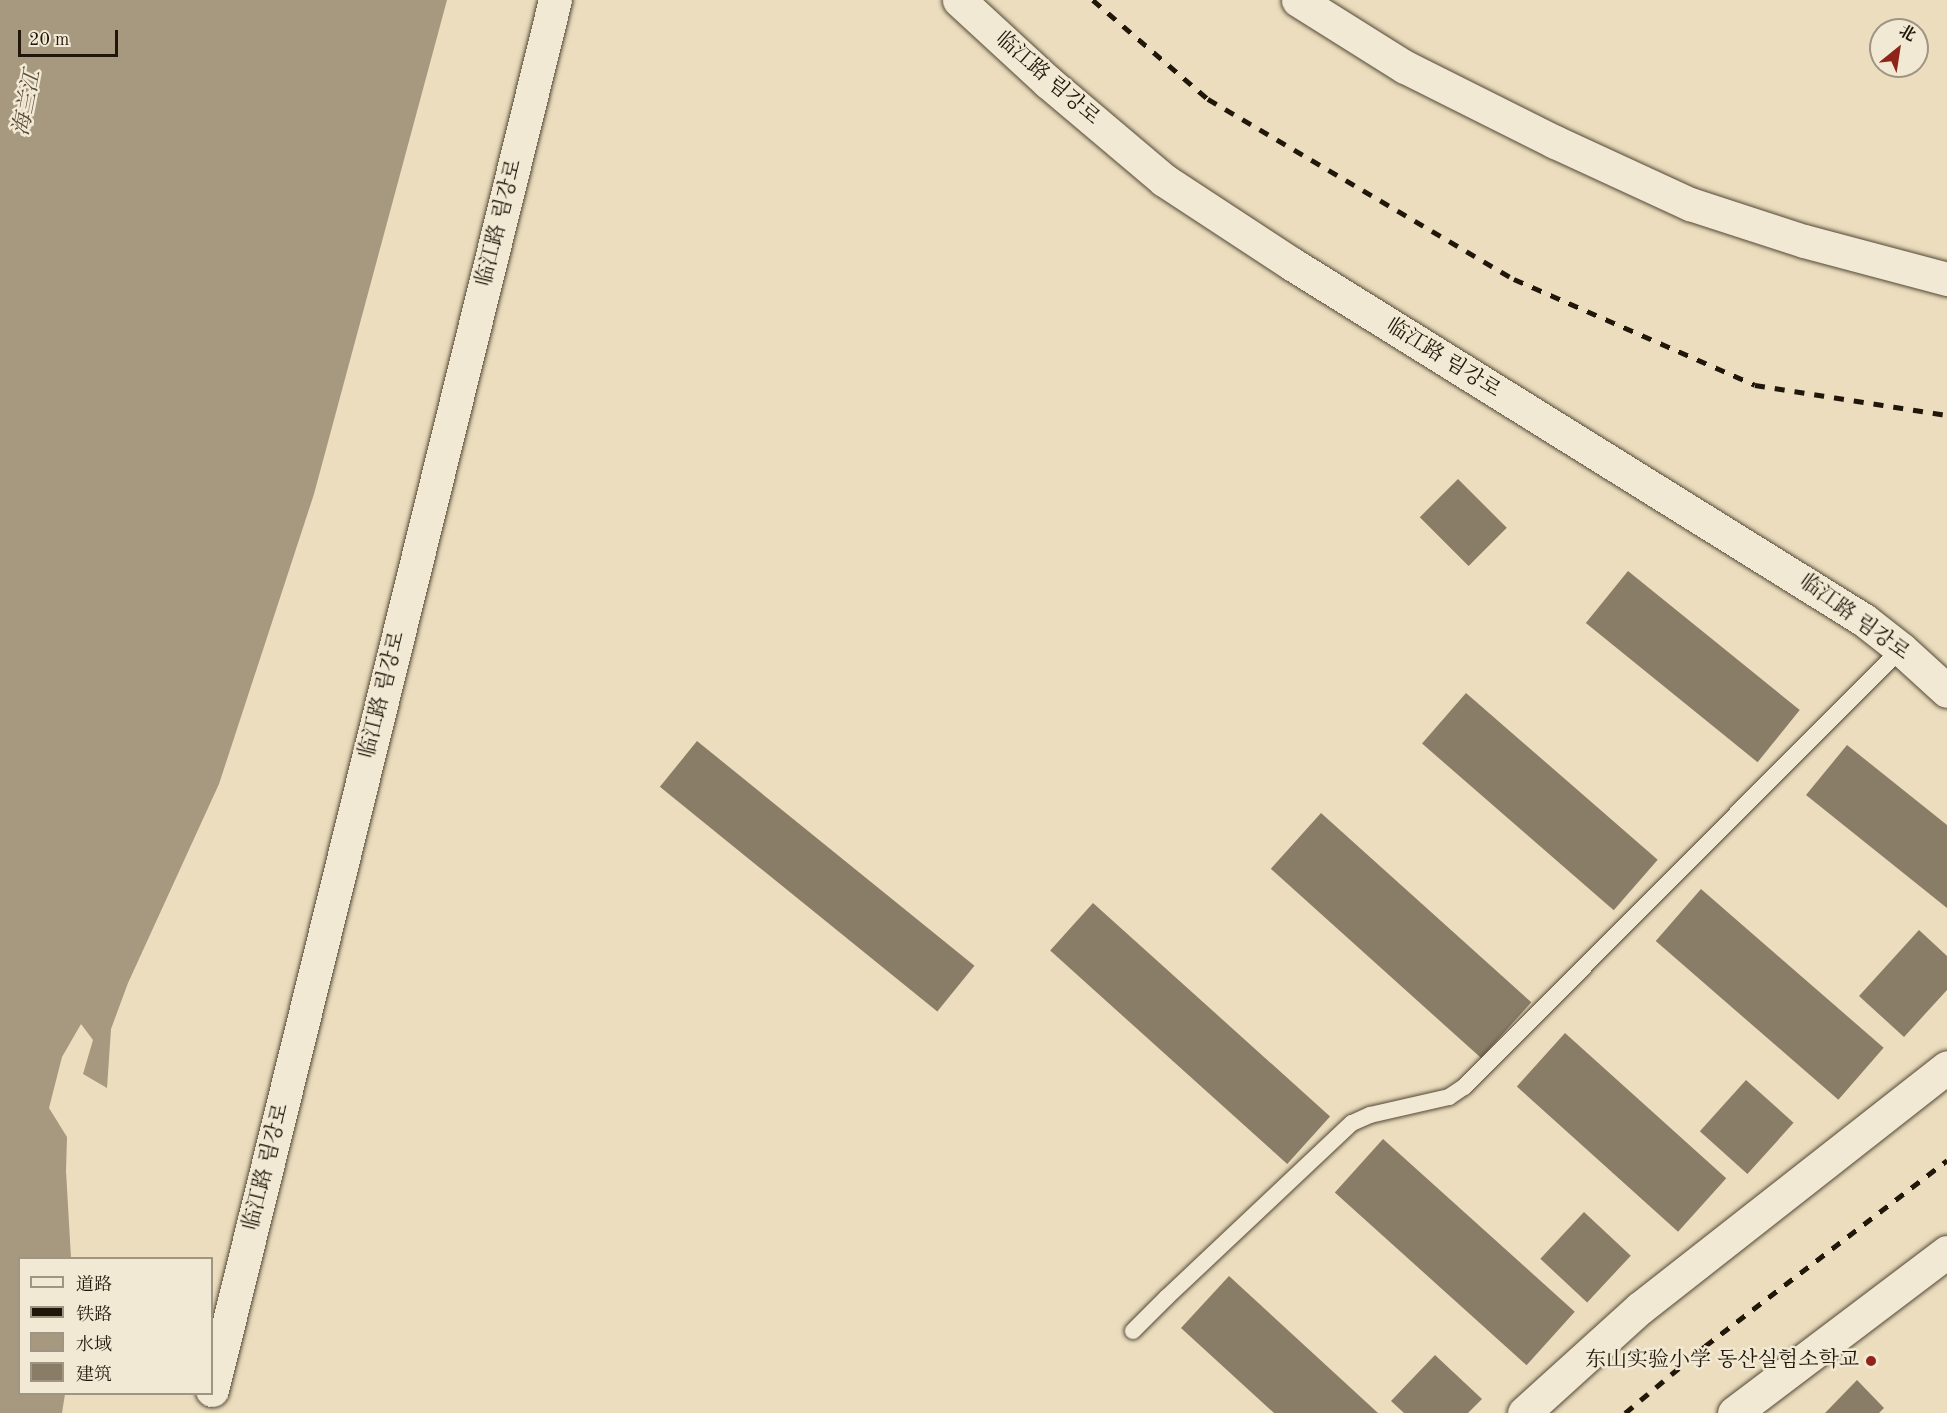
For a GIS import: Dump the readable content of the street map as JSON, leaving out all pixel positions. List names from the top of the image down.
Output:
{
  "streets": {
    "street": ["临江路 림강로"]
  },
  "water": ["海兰江"],
  "places": ["东山实验小学 동산실험소학교"],
  "legend": [
    "道路",
    "铁路",
    "水域",
    "建筑"
  ],
  "scale_bar": "20 m",
  "north": "top right"
}
